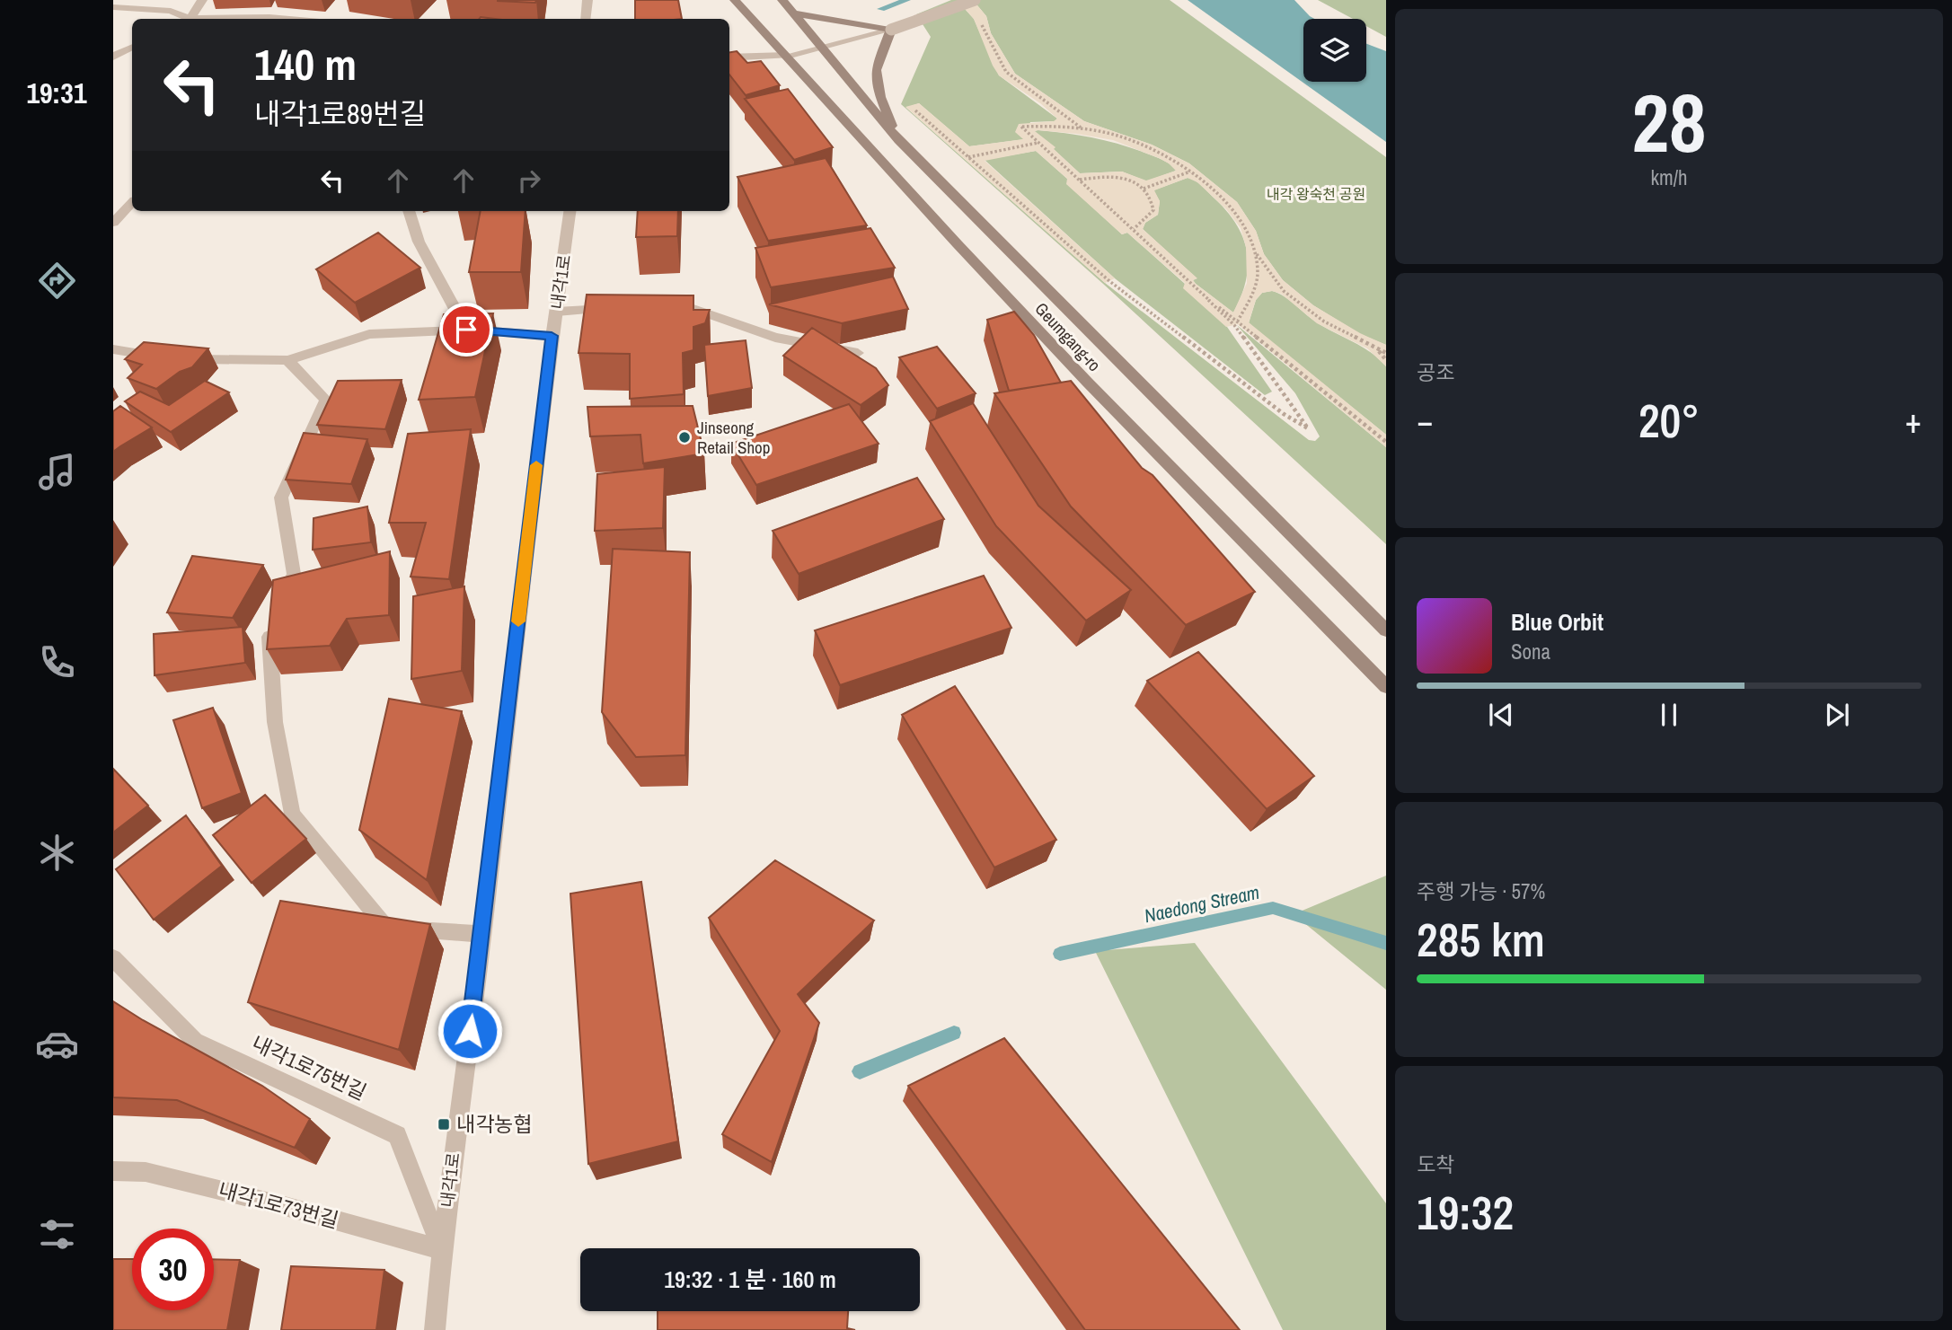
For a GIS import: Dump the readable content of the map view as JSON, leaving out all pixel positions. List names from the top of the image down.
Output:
{
  "streets": {
    "main road": ["Geumgang-ro"],
    "street": ["내각1로", "내각1로75번길", "내각1로73번길"]
  },
  "crossings": [
    ["내각1로", "내각1로75번길"],
    ["내각1로", "내각1로73번길"],
    ["내각1로75번길", "내각1로73번길"]
  ],
  "water": ["Naedong Stream"],
  "parks": ["내각 왕숙천 공원"],
  "places": {
    "other": ["Jinseong Retail Shop"],
    "transit": ["내각농협"]
  },
  "page": {
    "tabs": "19:31",
    "tile": [
      ["28", "km/h"],
      "공조",
      ["주행 가능 · 57%", "285 km"],
      ["도착", "19:32"]
    ],
    "turn": ["140 m", "내각1로89번길"],
    "heat": ["−", "20°", "+"],
    "song": ["Blue Orbit", "Sona"],
    "limit": "30",
    "trip": "19:32 · 1 분 · 160 m"
  }
}
